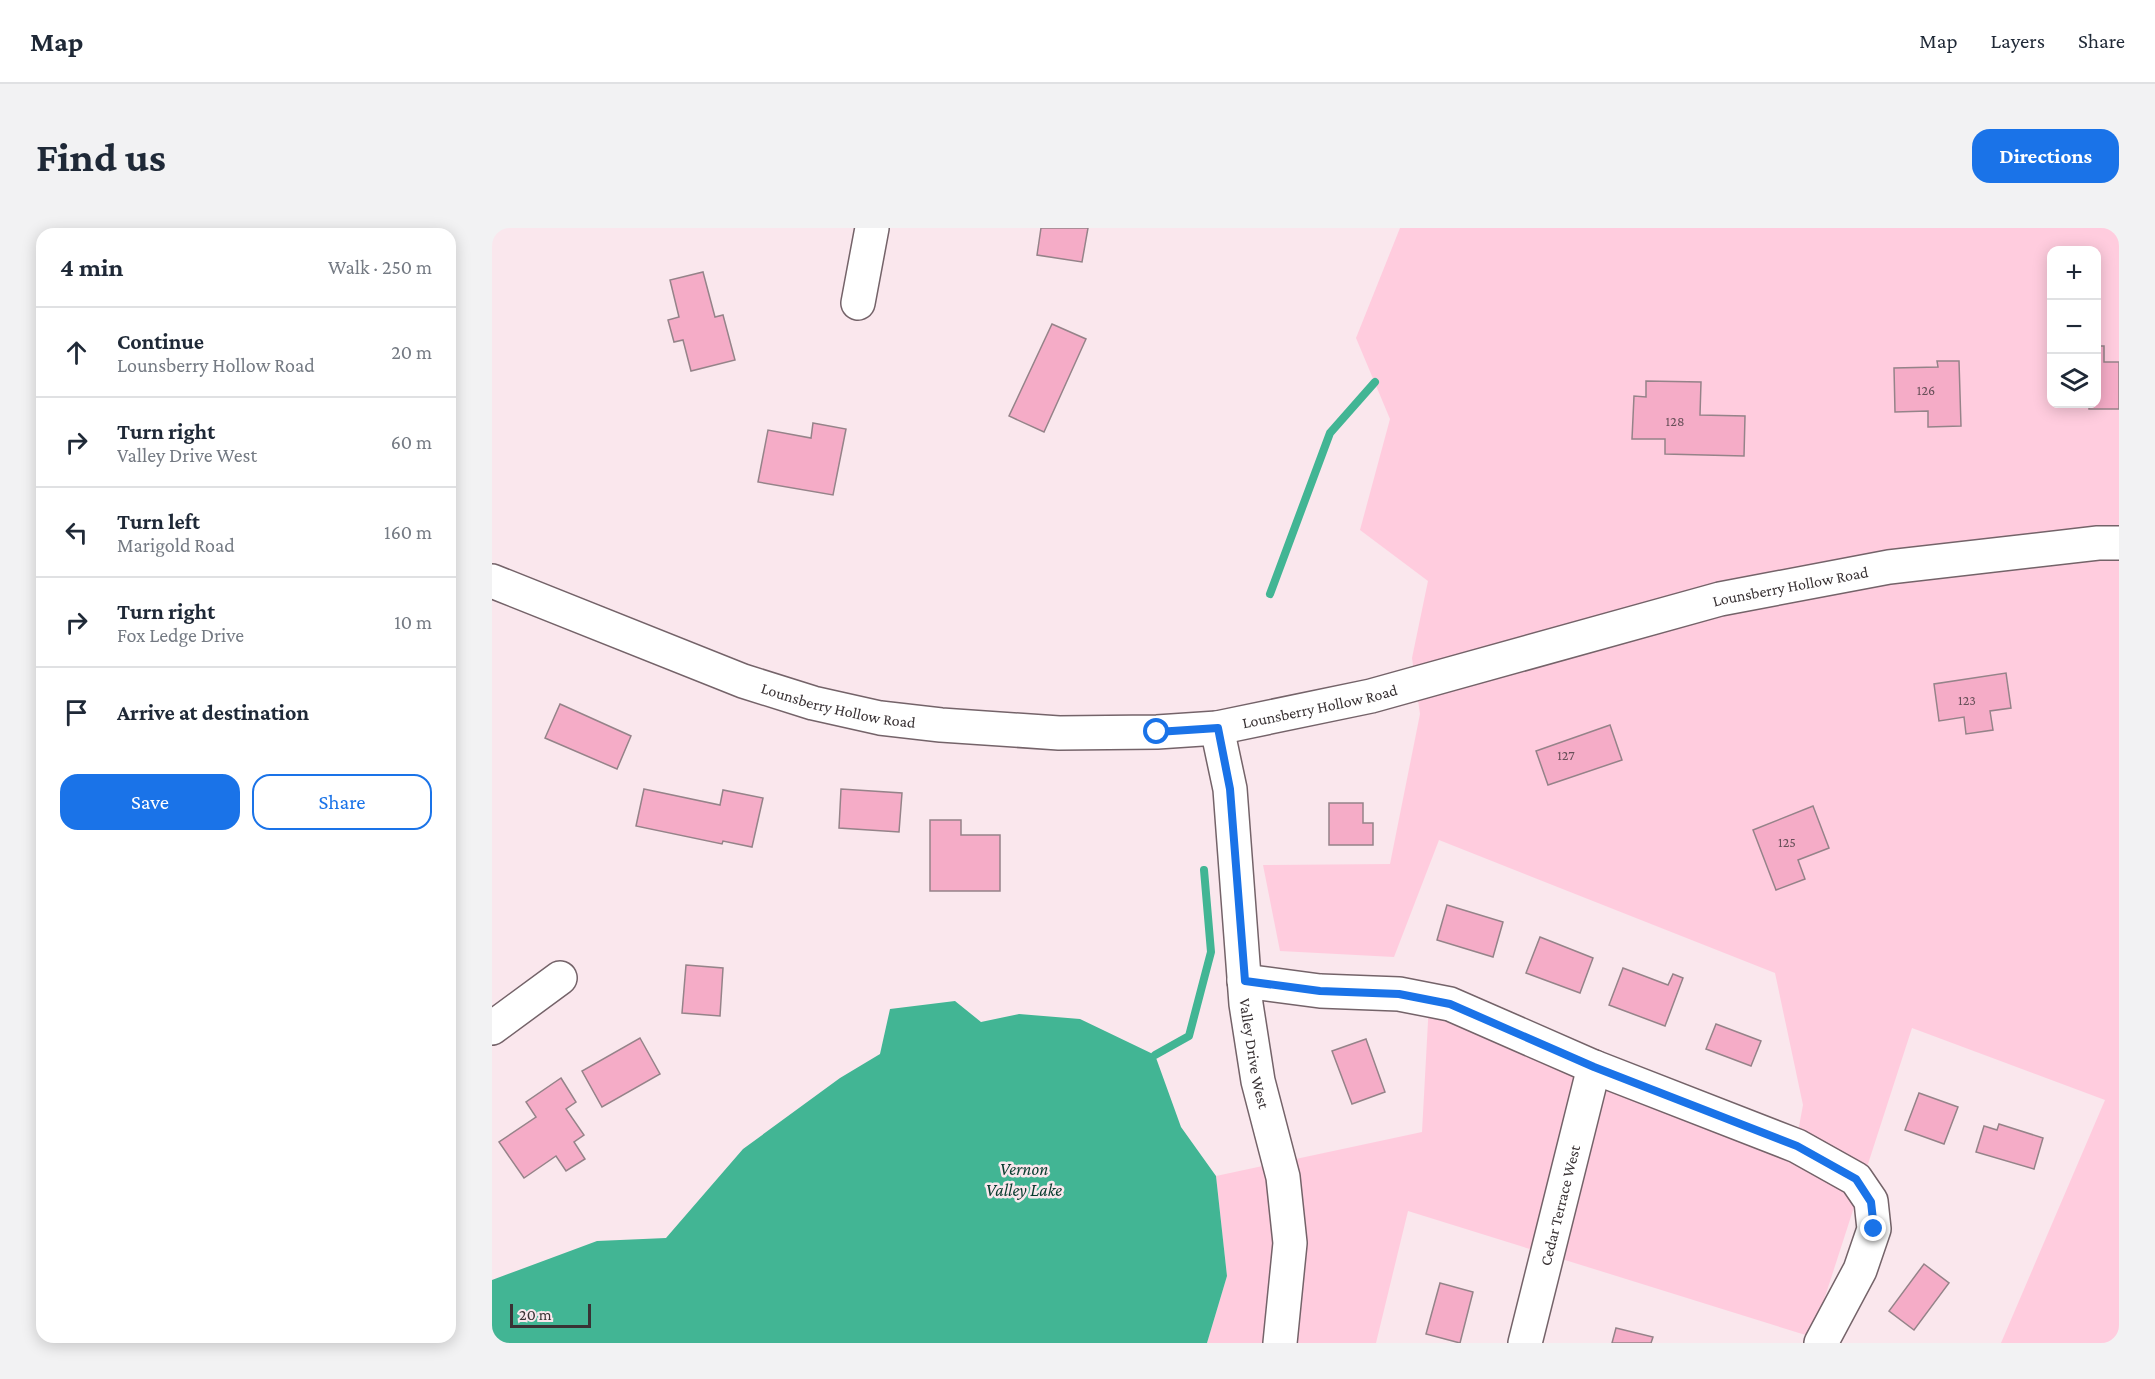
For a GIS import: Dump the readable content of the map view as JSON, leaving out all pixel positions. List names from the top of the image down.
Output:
{
  "streets": {
    "street": ["Lounsberry Hollow Road", "Valley Drive West", "Cedar Terrace West"]
  },
  "crossings": [
    ["Lounsberry Hollow Road", "Valley Drive West"]
  ],
  "water": ["Vernon Valley Lake"],
  "house_numbers": [
    "126",
    "128",
    "123",
    "127",
    "125"
  ],
  "scale_bar": "20 m",
  "page": {
    "header": "Map",
    "nav": ["Map", "Layers", "Share"],
    "buttons": [
      "Directions",
      ["Save", "Share"]
    ],
    "title": "Find us",
    "heading": ["4 min", "Walk · 250 m"],
    "map_buttons": ["+", "−"],
    "list": [
      ["Continue", "Lounsberry Hollow Road", "20 m"],
      ["Turn right", "Valley Drive West", "60 m"],
      ["Turn left", "Marigold Road", "160 m"],
      ["Turn right", "Fox Ledge Drive", "10 m"],
      "Arrive at destination"
    ],
    "scale": "20 m"
  }
}
